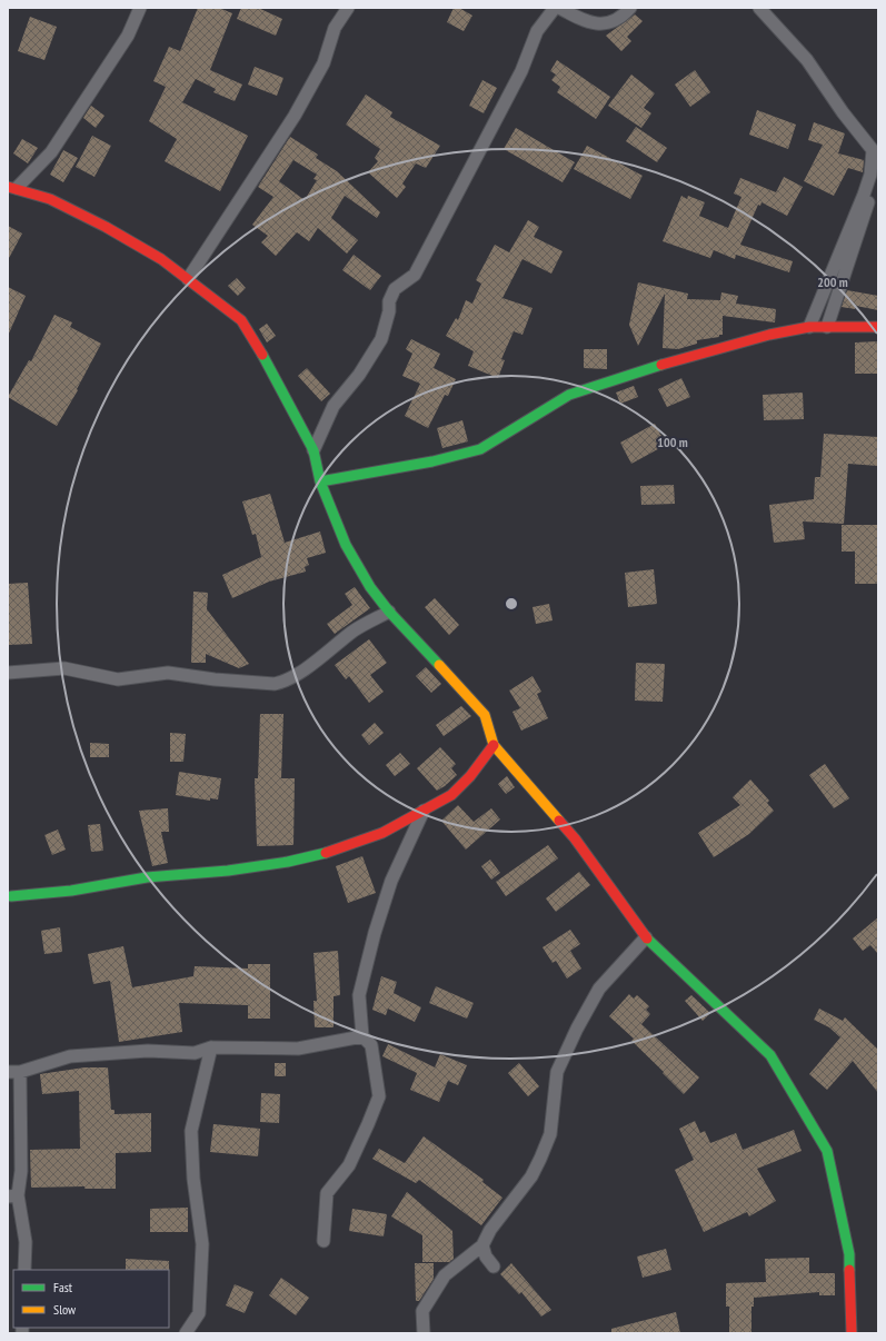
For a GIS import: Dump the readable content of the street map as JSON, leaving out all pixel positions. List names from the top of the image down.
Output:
{
  "legend": ["Fast", "Slow"],
  "rings": ["200 m", "100 m"]
}
